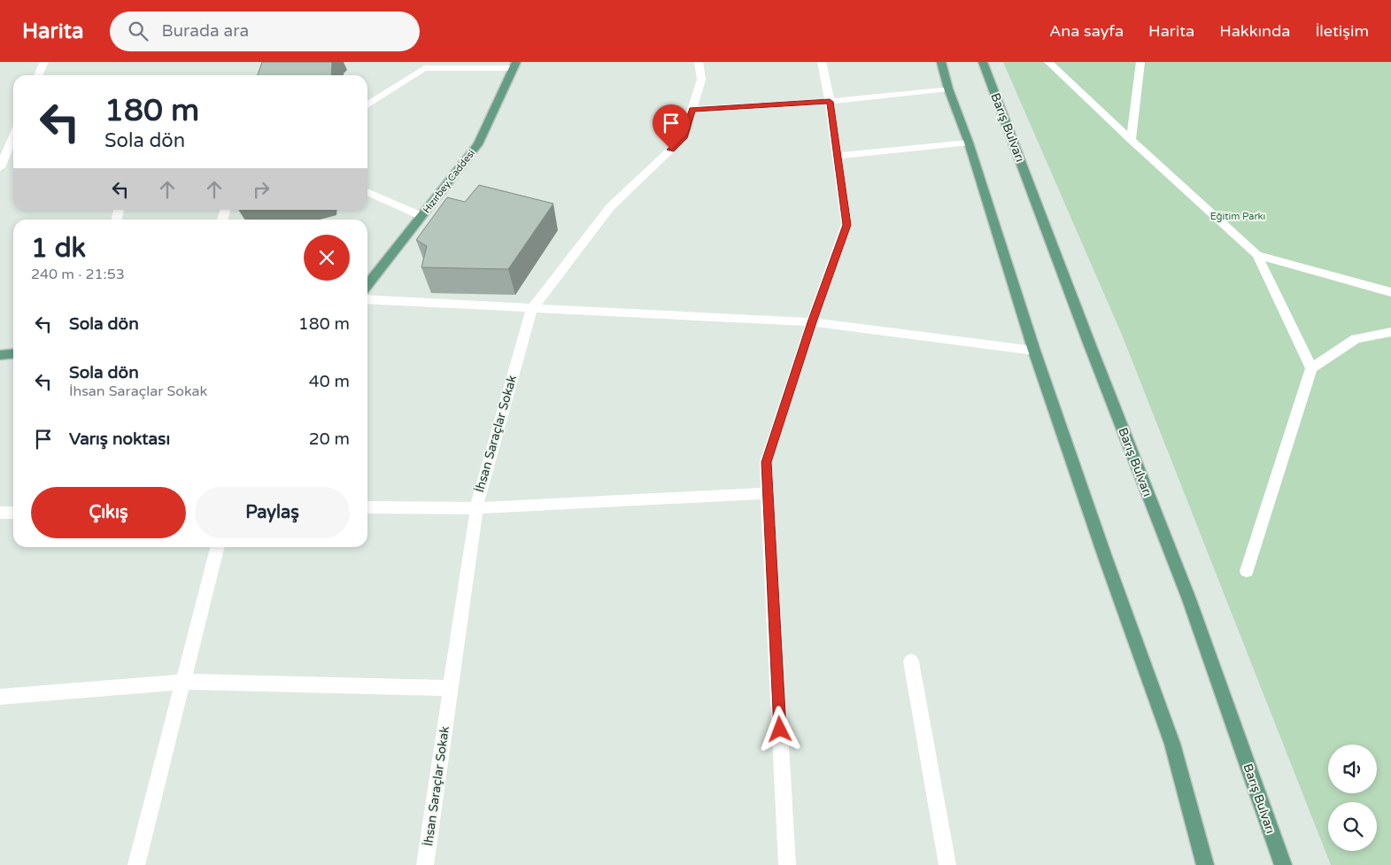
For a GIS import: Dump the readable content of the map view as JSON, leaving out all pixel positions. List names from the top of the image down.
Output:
{
  "streets": {
    "main road": ["Barış Bulvarı", "Hızırbey Caddesi"],
    "street": ["İhsan Saraçlar Sokak"]
  },
  "parks": ["Eğitim Parkı"],
  "page": {
    "header": "Harita",
    "search": "Burada ara",
    "nav": [
      "Ana sayfa",
      "Harita",
      "Hakkında",
      "İletişim"
    ],
    "turn": ["180 m", "Sola dön"],
    "heading": ["1 dk", "240 m · 21:53"],
    "list": [
      {
        "name": "Sola dön",
        "value": "180 m"
      },
      {
        "name": "Sola dön",
        "note": "İhsan Saraçlar Sokak",
        "value": "40 m"
      },
      {
        "name": "Varış noktası",
        "value": "20 m"
      }
    ],
    "buttons": ["Çıkış", "Paylaş"]
  }
}
